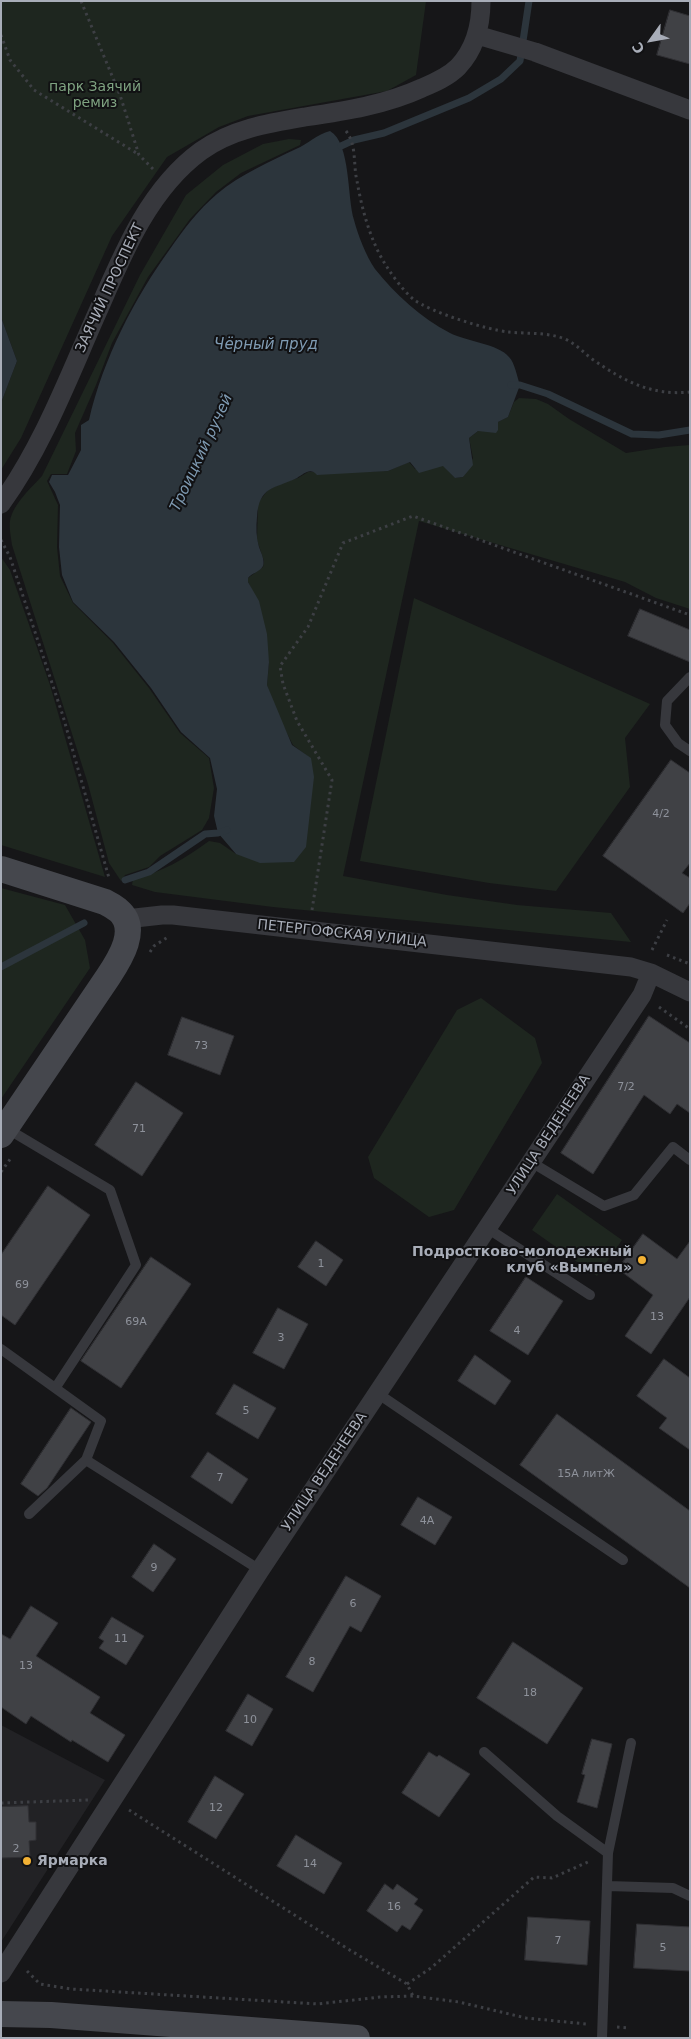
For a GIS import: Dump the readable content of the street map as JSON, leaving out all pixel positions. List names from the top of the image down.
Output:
{
  "streets": {
    "street": ["ЗАЯЧИЙ ПРОСПЕКТ", "ПЕТЕРГОФСКАЯ УЛИЦА", "УЛИЦА ВЕДЕНЕЕВА"]
  },
  "crossings": [
    ["ПЕТЕРГОФСКАЯ УЛИЦА", "УЛИЦА ВЕДЕНЕЕВА"]
  ],
  "water": ["Чёрный пруд", "Троицкий ручей"],
  "parks": ["парк Заячий ремиз"],
  "places": ["Подростково-молодежный клуб «Вымпел»", "Ярмарка"],
  "house_numbers": [
    "4/2",
    "73",
    "7/2",
    "71",
    "1",
    "69",
    "13",
    "69А",
    "4",
    "3",
    "5",
    "15А литЖ",
    "7",
    "4А",
    "9",
    "6",
    "11",
    "8",
    "13",
    "18",
    "10",
    "12",
    "2",
    "14",
    "16",
    "7",
    "5"
  ],
  "north": "bottom left"
}
